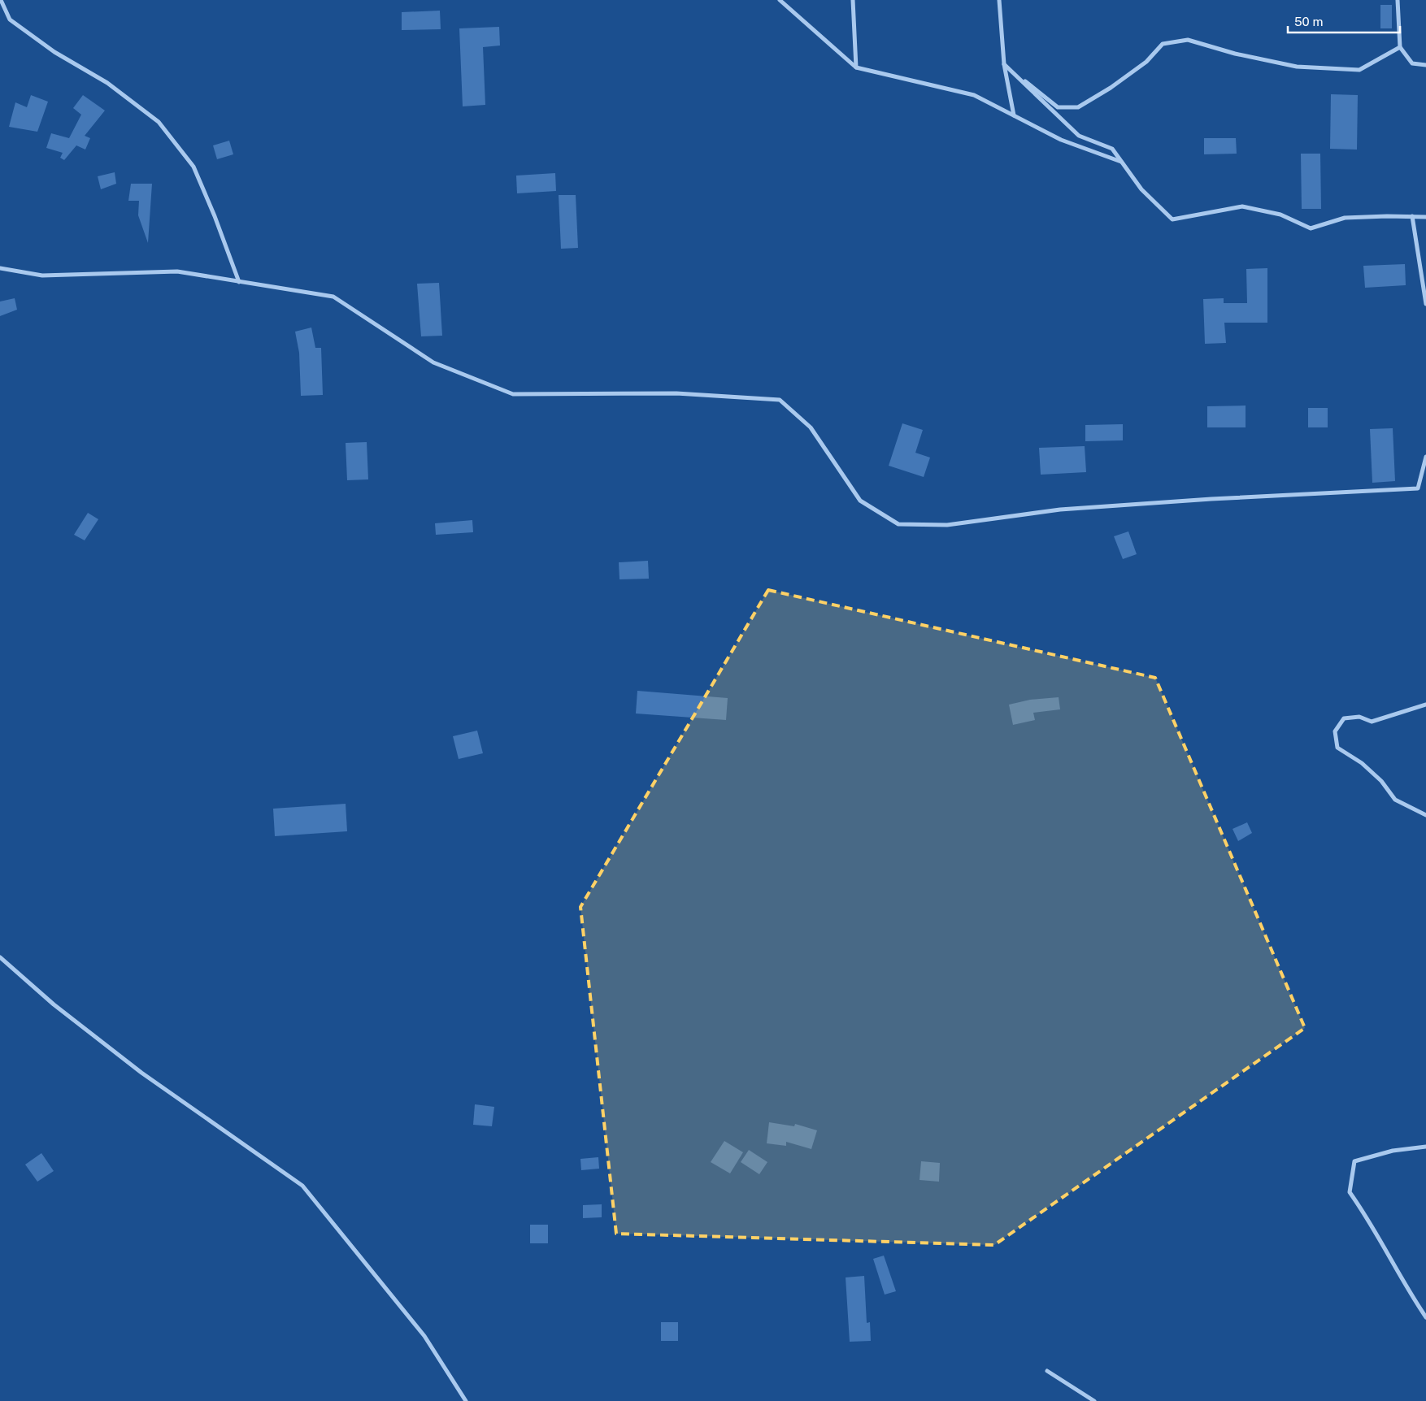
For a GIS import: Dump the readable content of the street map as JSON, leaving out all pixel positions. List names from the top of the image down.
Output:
{
  "scale_bar": "50 m"
}
